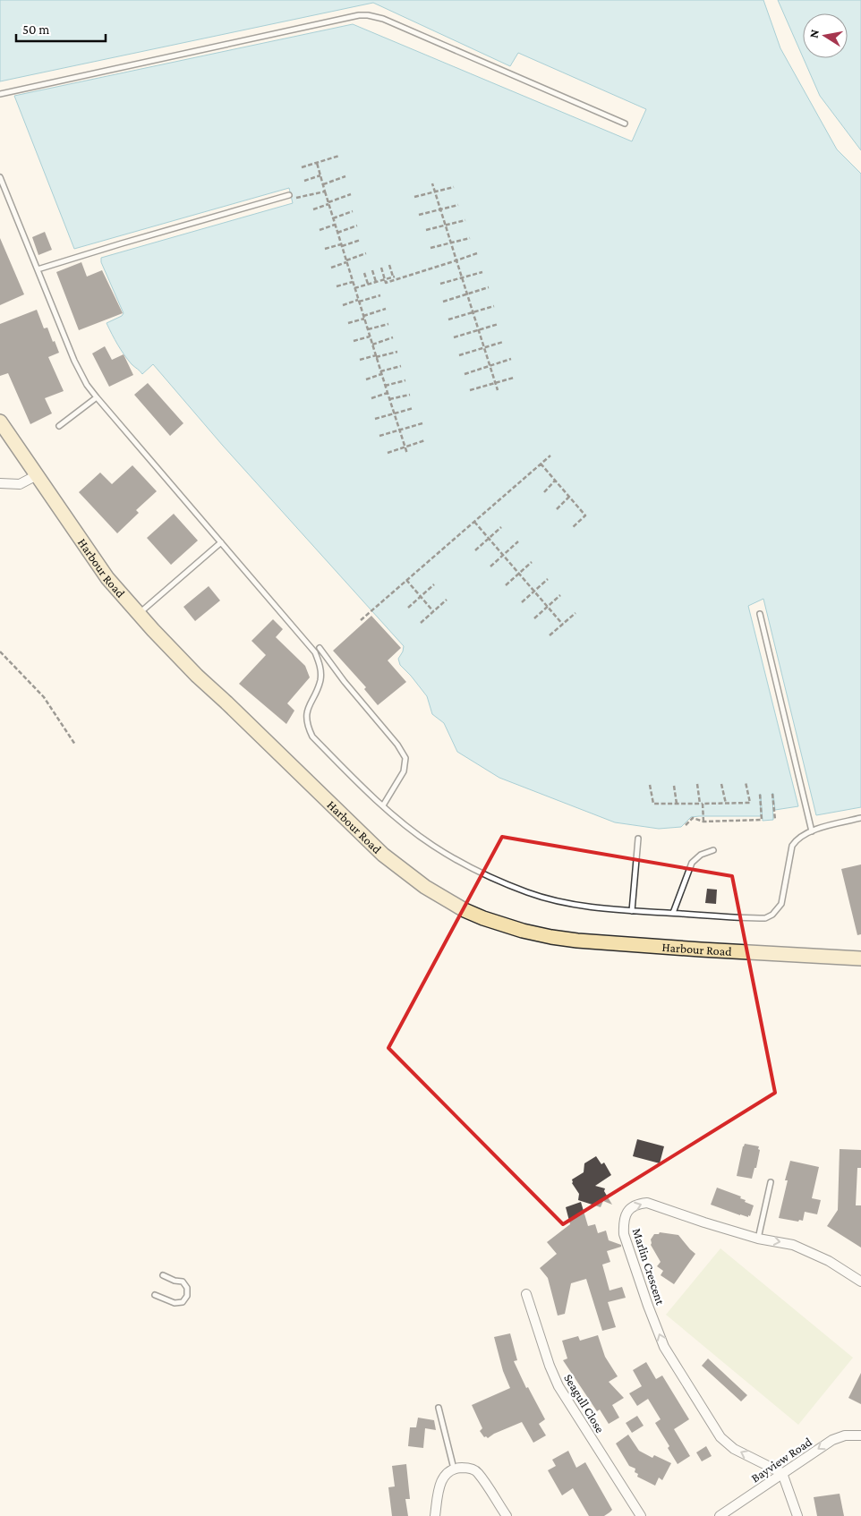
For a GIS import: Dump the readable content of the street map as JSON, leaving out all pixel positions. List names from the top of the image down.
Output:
{
  "streets": {
    "street": [
      "Harbour Road",
      "Marlin Crescent",
      "Seagull Close",
      "Bayview Road"
    ]
  },
  "crossings": [
    ["Marlin Crescent", "Bayview Road"]
  ],
  "one_way": ["Bayview Road"],
  "scale_bar": "50 m",
  "north": "left"
}
